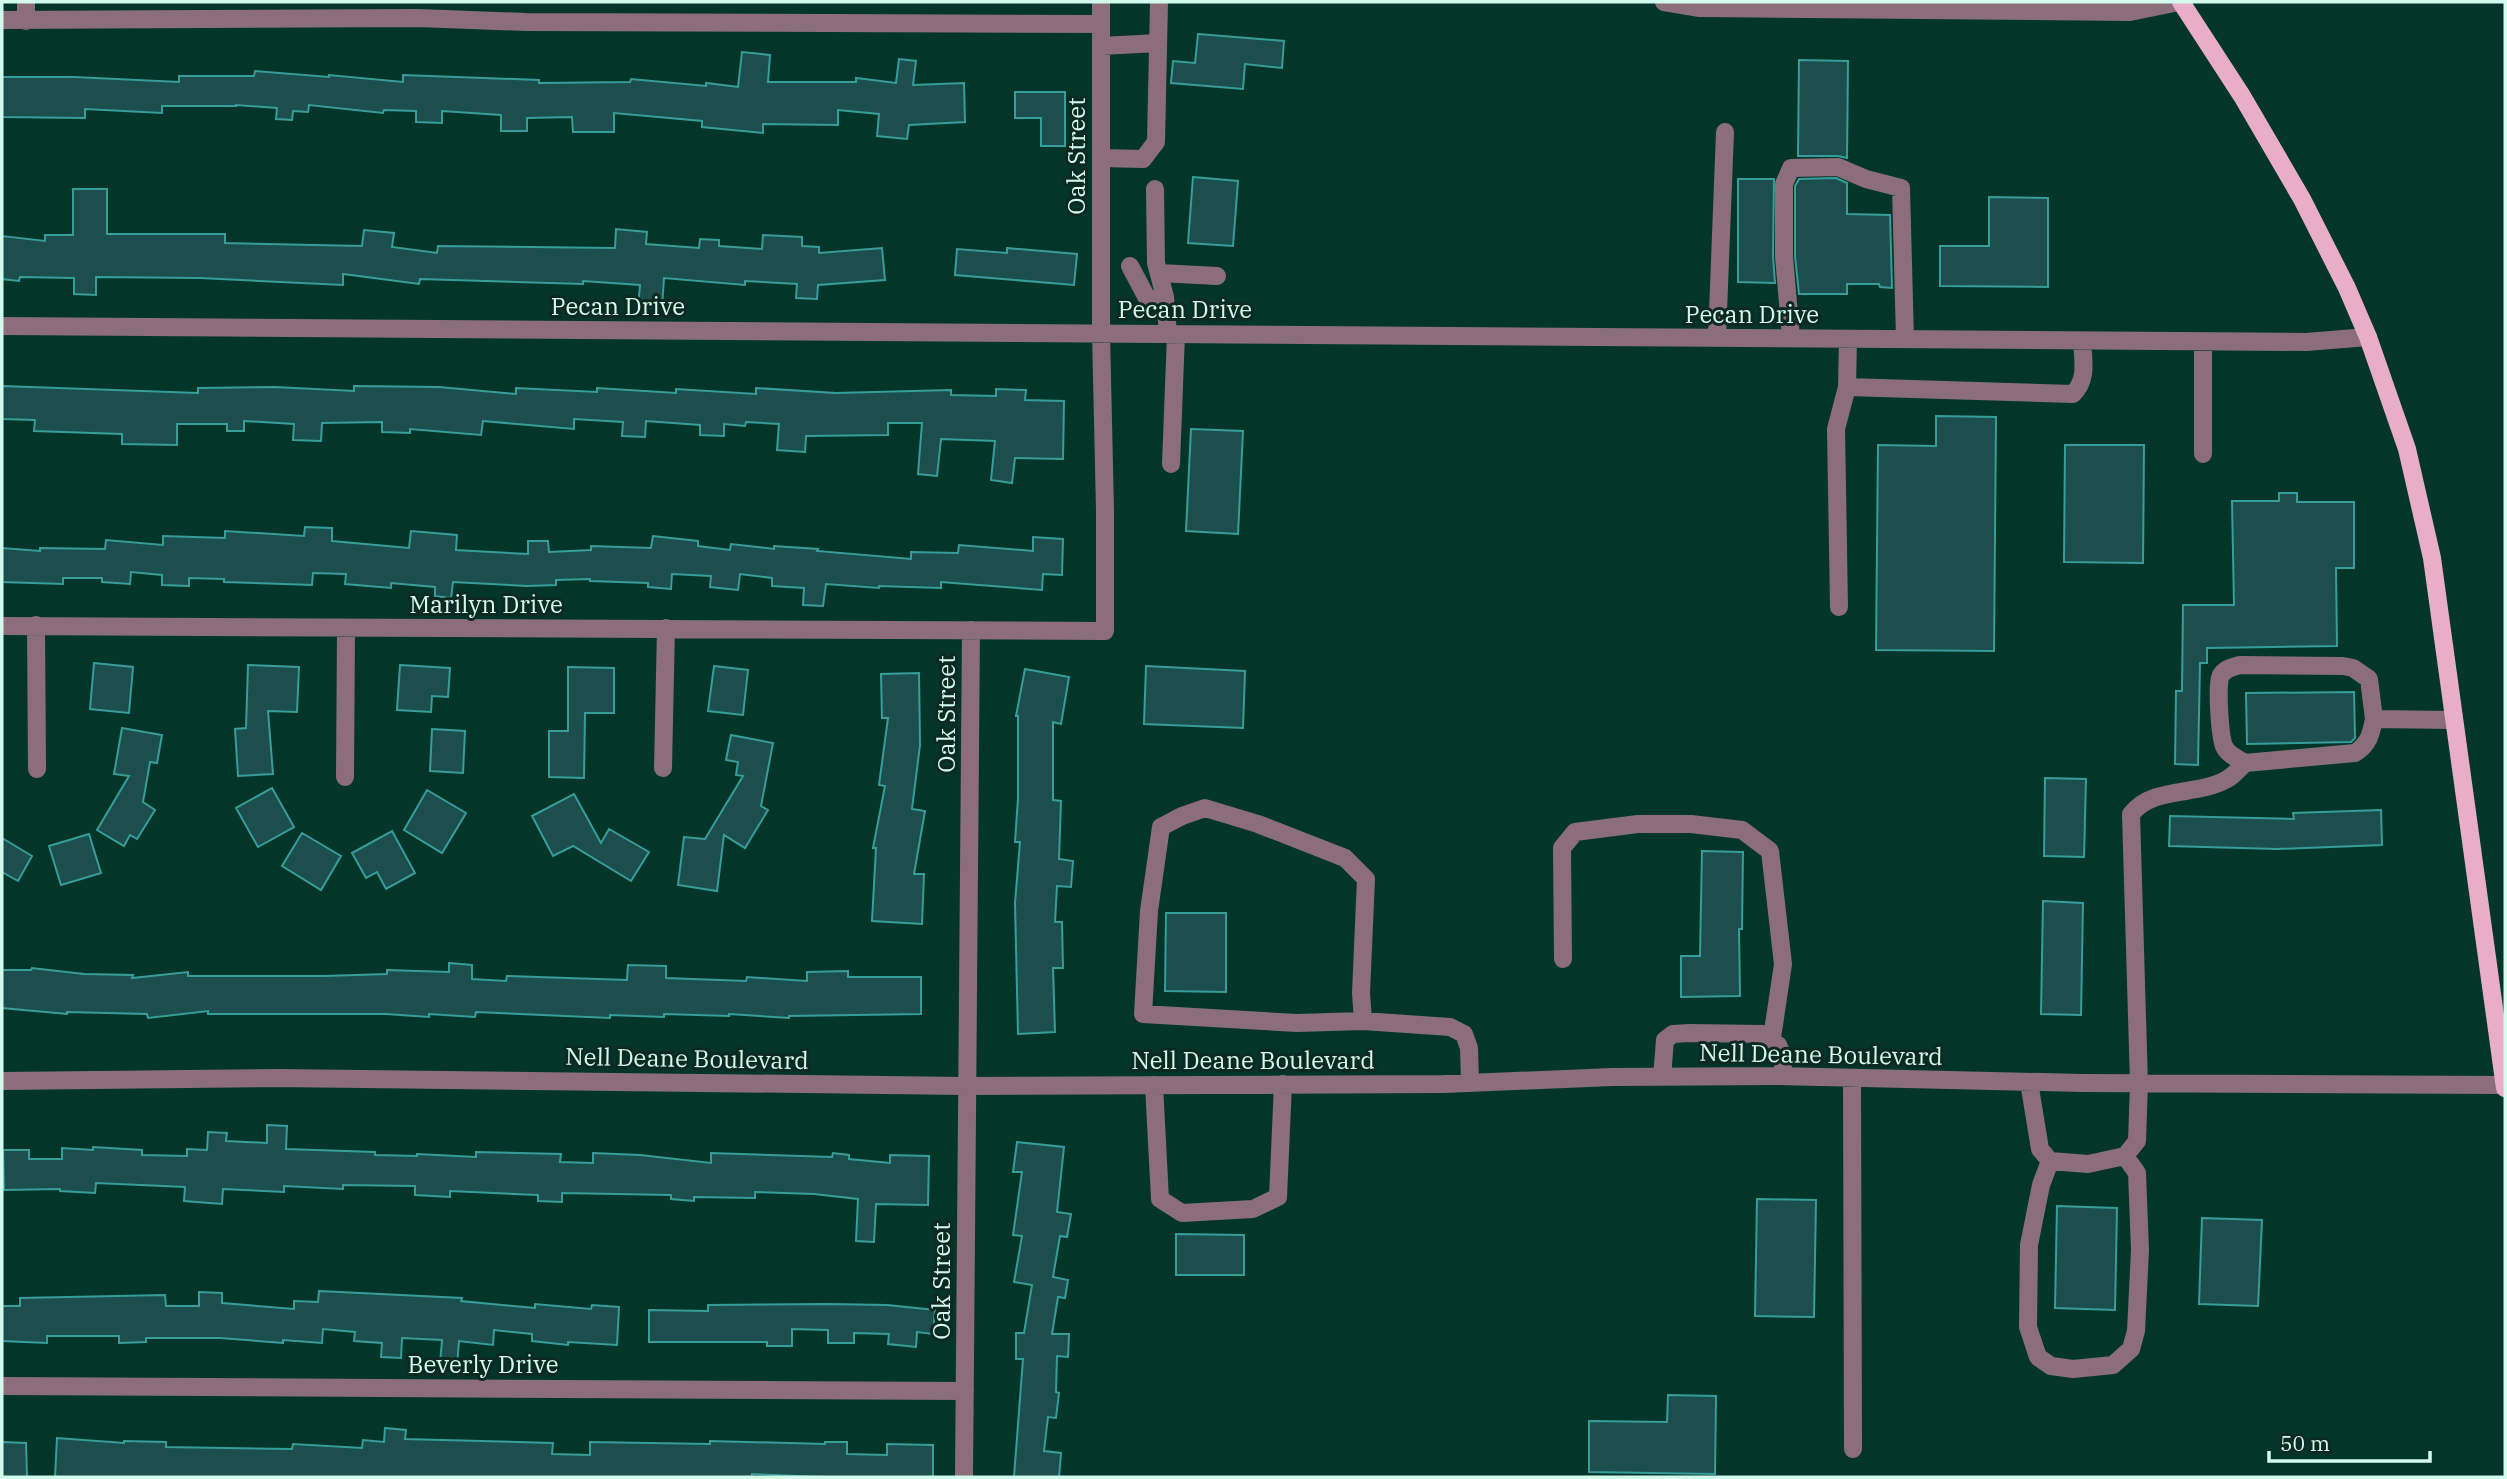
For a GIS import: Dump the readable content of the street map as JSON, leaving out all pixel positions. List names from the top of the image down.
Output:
{
  "streets": {
    "street": [
      "Oak Street",
      "Pecan Drive",
      "Marilyn Drive",
      "Nell Deane Boulevard",
      "Beverly Drive"
    ]
  },
  "crossings": [
    ["Oak Street", "Pecan Drive"],
    ["Oak Street", "Marilyn Drive"],
    ["Oak Street", "Nell Deane Boulevard"],
    ["Oak Street", "Beverly Drive"]
  ],
  "scale_bar": "50 m"
}
